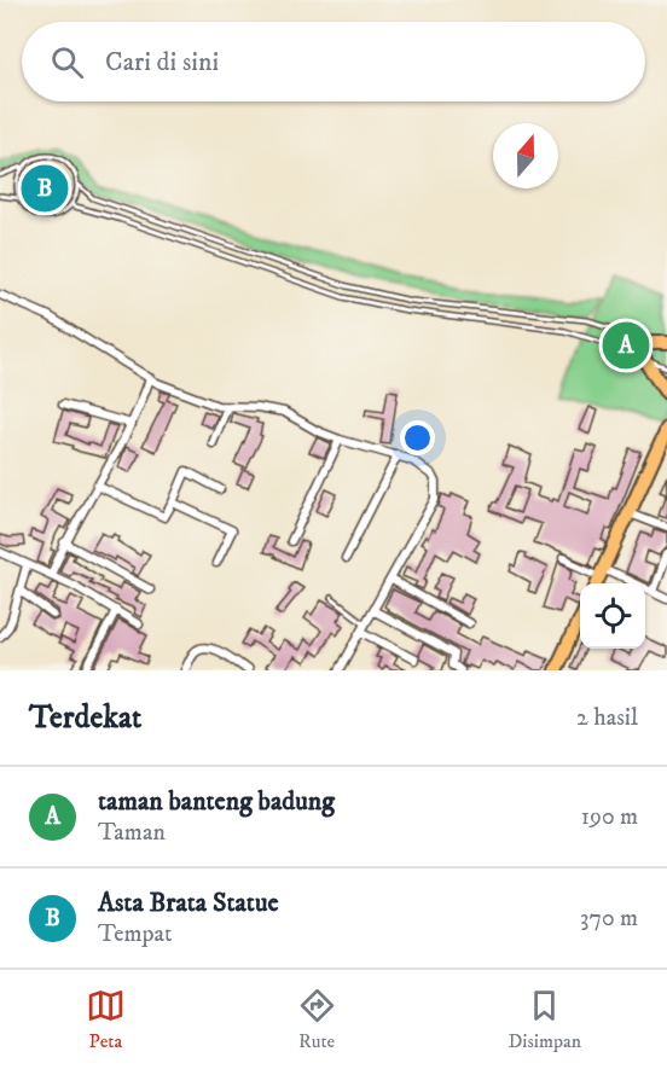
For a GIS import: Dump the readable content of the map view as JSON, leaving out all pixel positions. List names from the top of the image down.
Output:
{
  "north": "top",
  "page": {
    "search": "Cari di sini",
    "pins": ["B", "A"],
    "heading": ["Terdekat", "2 hasil"],
    "list": [
      {
        "mark": "A",
        "name": "taman banteng badung",
        "note": "Taman",
        "value": "190 m"
      },
      {
        "mark": "B",
        "name": "Asta Brata Statue",
        "note": "Tempat",
        "value": "370 m"
      }
    ],
    "nav": ["Peta", "Rute", "Disimpan"]
  }
}
